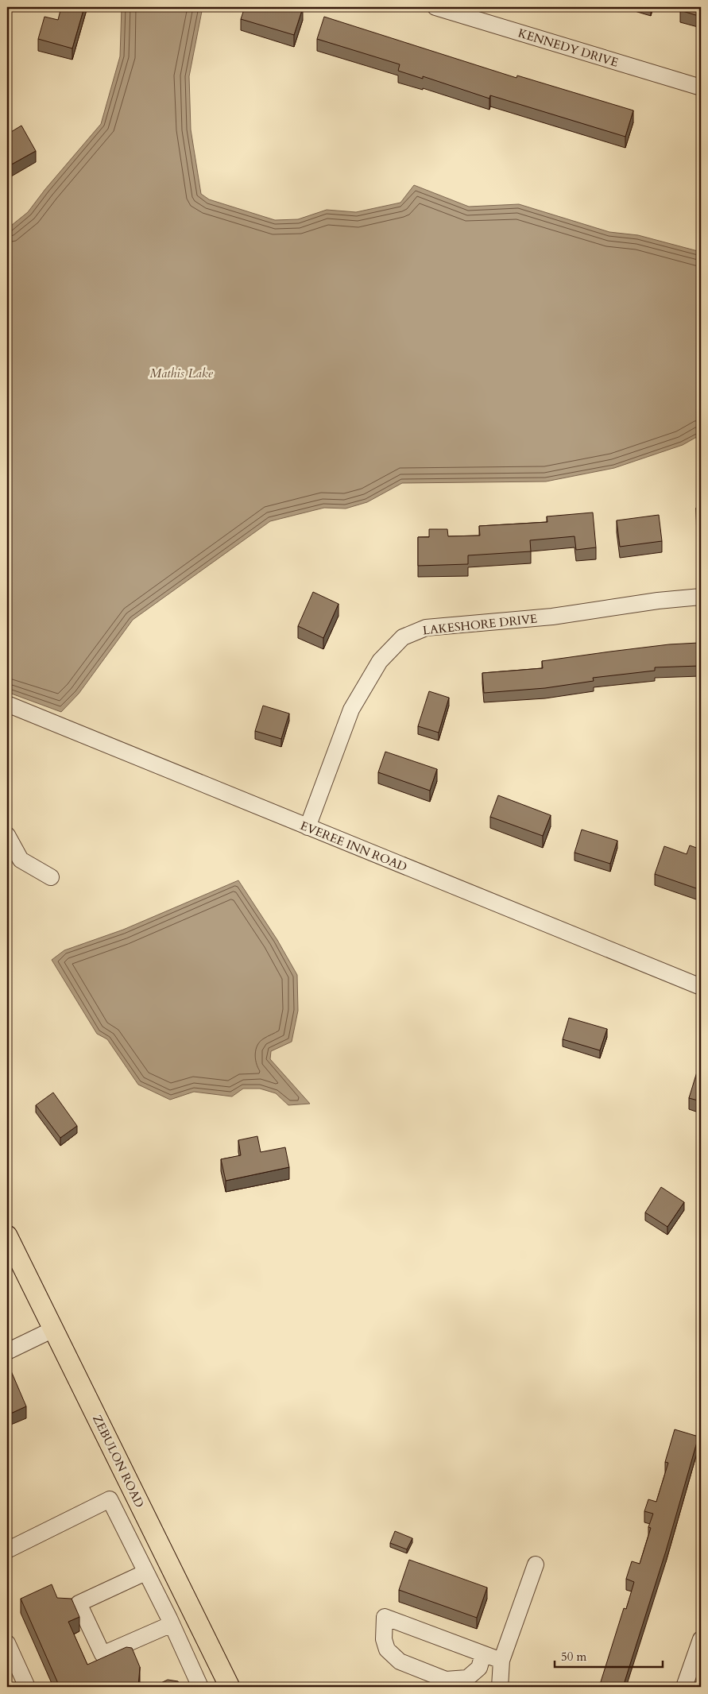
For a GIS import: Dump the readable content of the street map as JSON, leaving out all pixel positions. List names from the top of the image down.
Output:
{
  "streets": {
    "main road": ["ZEBULON ROAD"],
    "street": ["KENNEDY DRIVE", "LAKESHORE DRIVE", "EVEREE INN ROAD"]
  },
  "crossings": [
    ["LAKESHORE DRIVE", "EVEREE INN ROAD"]
  ],
  "water": ["Mathis Lake"],
  "scale_bar": "50 m"
}
